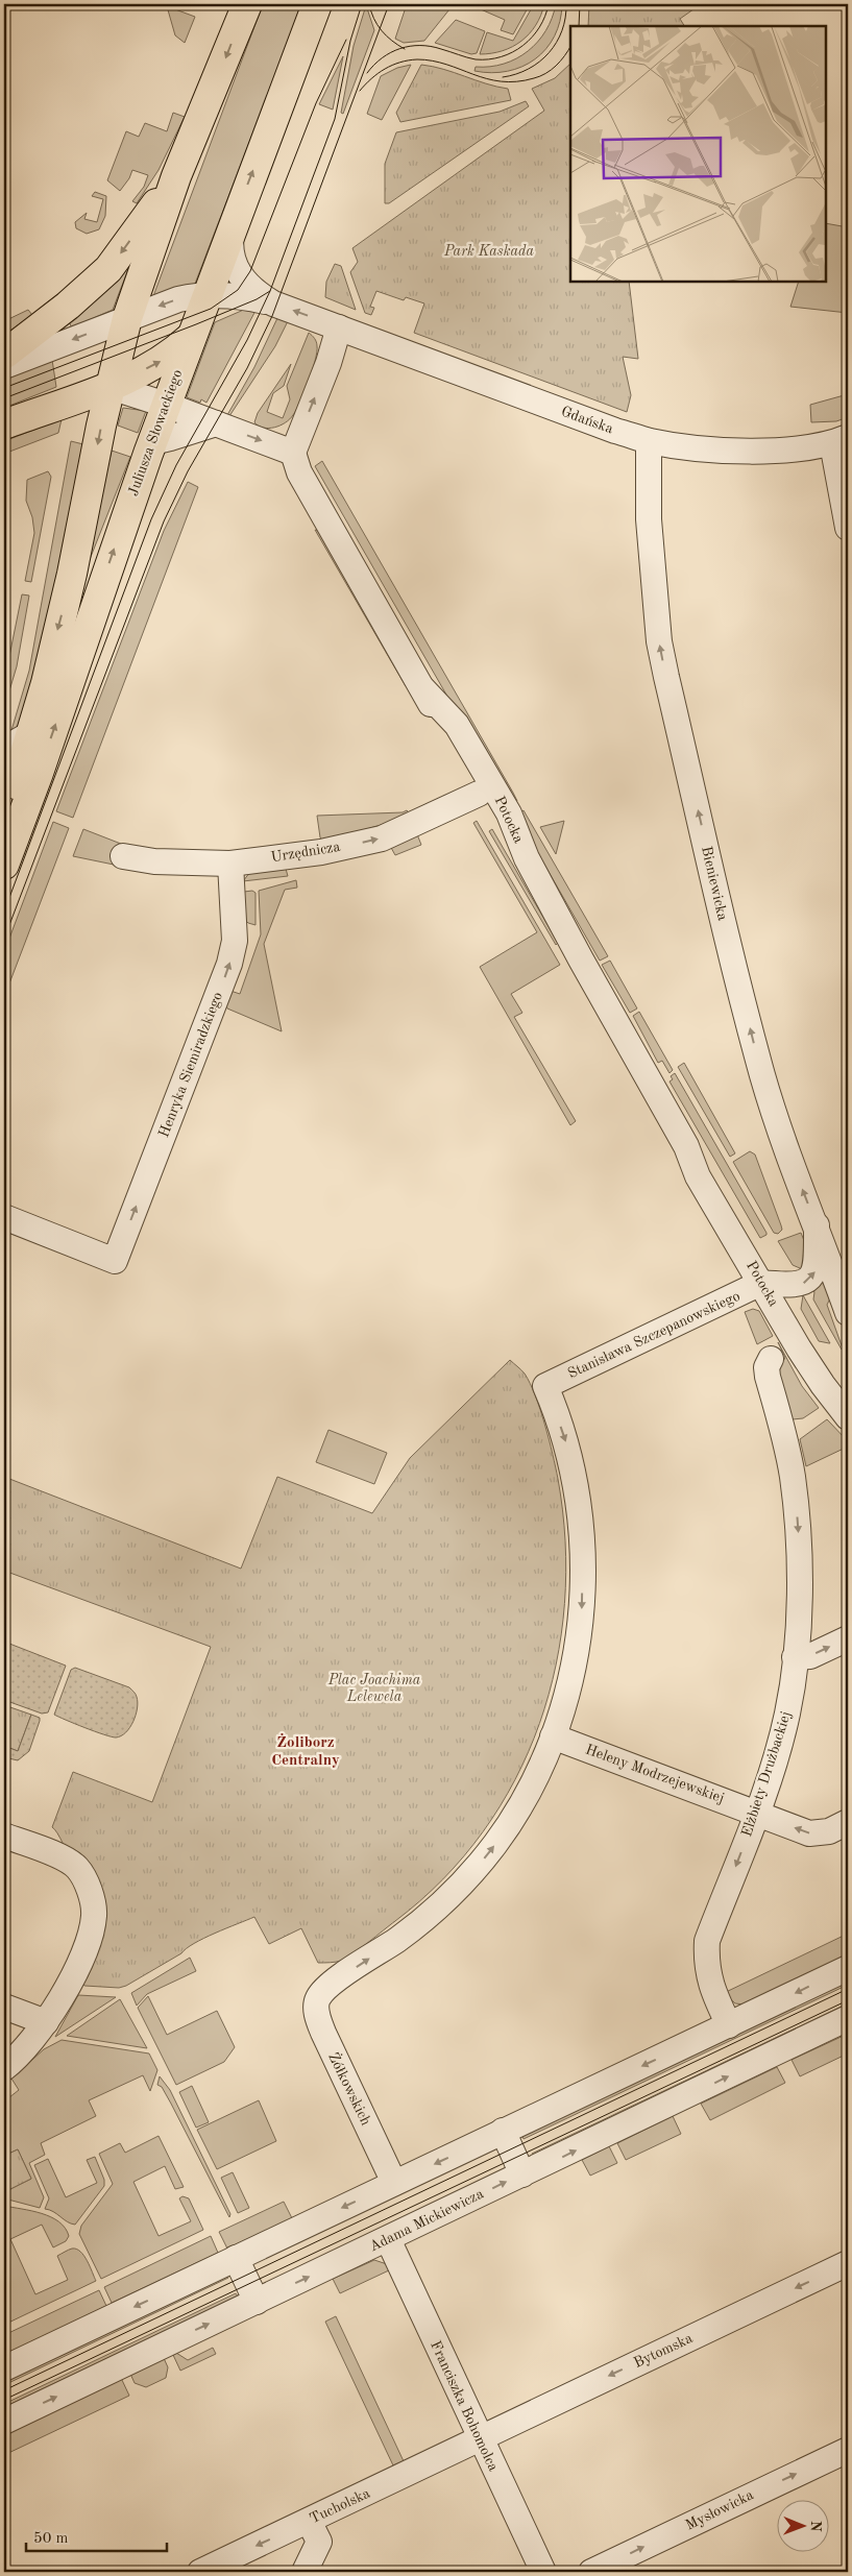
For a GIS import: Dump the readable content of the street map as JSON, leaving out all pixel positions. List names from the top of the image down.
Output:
{
  "streets": {
    "main road": ["Juliusza Słowackiego"],
    "street": [
      "Gdańska",
      "Potocka",
      "Urzędnicza",
      "Bieniewicka",
      "Henryka Siemiradzkiego",
      "Stanisława Szczepanowskiego",
      "Heleny Modrzejewskiej",
      "Elżbiety Drużbackiej",
      "Żółkowskich",
      "Adama Mickiewicza",
      "Bytomska",
      "Franciszka Bohomolca",
      "Tucholska",
      "Mysłowicka"
    ]
  },
  "crossings": [
    ["Gdańska", "Bieniewicka"],
    ["Potocka", "Urzędnicza"],
    ["Potocka", "Stanisława Szczepanowskiego"],
    ["Urzędnicza", "Henryka Siemiradzkiego"],
    ["Bieniewicka", "Stanisława Szczepanowskiego"],
    ["Stanisława Szczepanowskiego", "Heleny Modrzejewskiej"],
    ["Stanisława Szczepanowskiego", "Żółkowskich"],
    ["Heleny Modrzejewskiej", "Elżbiety Drużbackiej"],
    ["Heleny Modrzejewskiej", "Żółkowskich"],
    ["Adama Mickiewicza", "Franciszka Bohomolca"],
    ["Bytomska", "Franciszka Bohomolca"],
    ["Bytomska", "Tucholska"],
    ["Franciszka Bohomolca", "Tucholska"]
  ],
  "one_way": [
    "Urzędnicza",
    "Bieniewicka",
    "Elżbiety Drużbackiej",
    "Żółkowskich",
    "Bytomska",
    "Tucholska",
    "Mysłowicka"
  ],
  "districts": ["Żoliborz Centralny"],
  "parks": ["Park Kaskada", "Plac Joachima Lelewela"],
  "scale_bar": "50 m",
  "north": "right"
}
